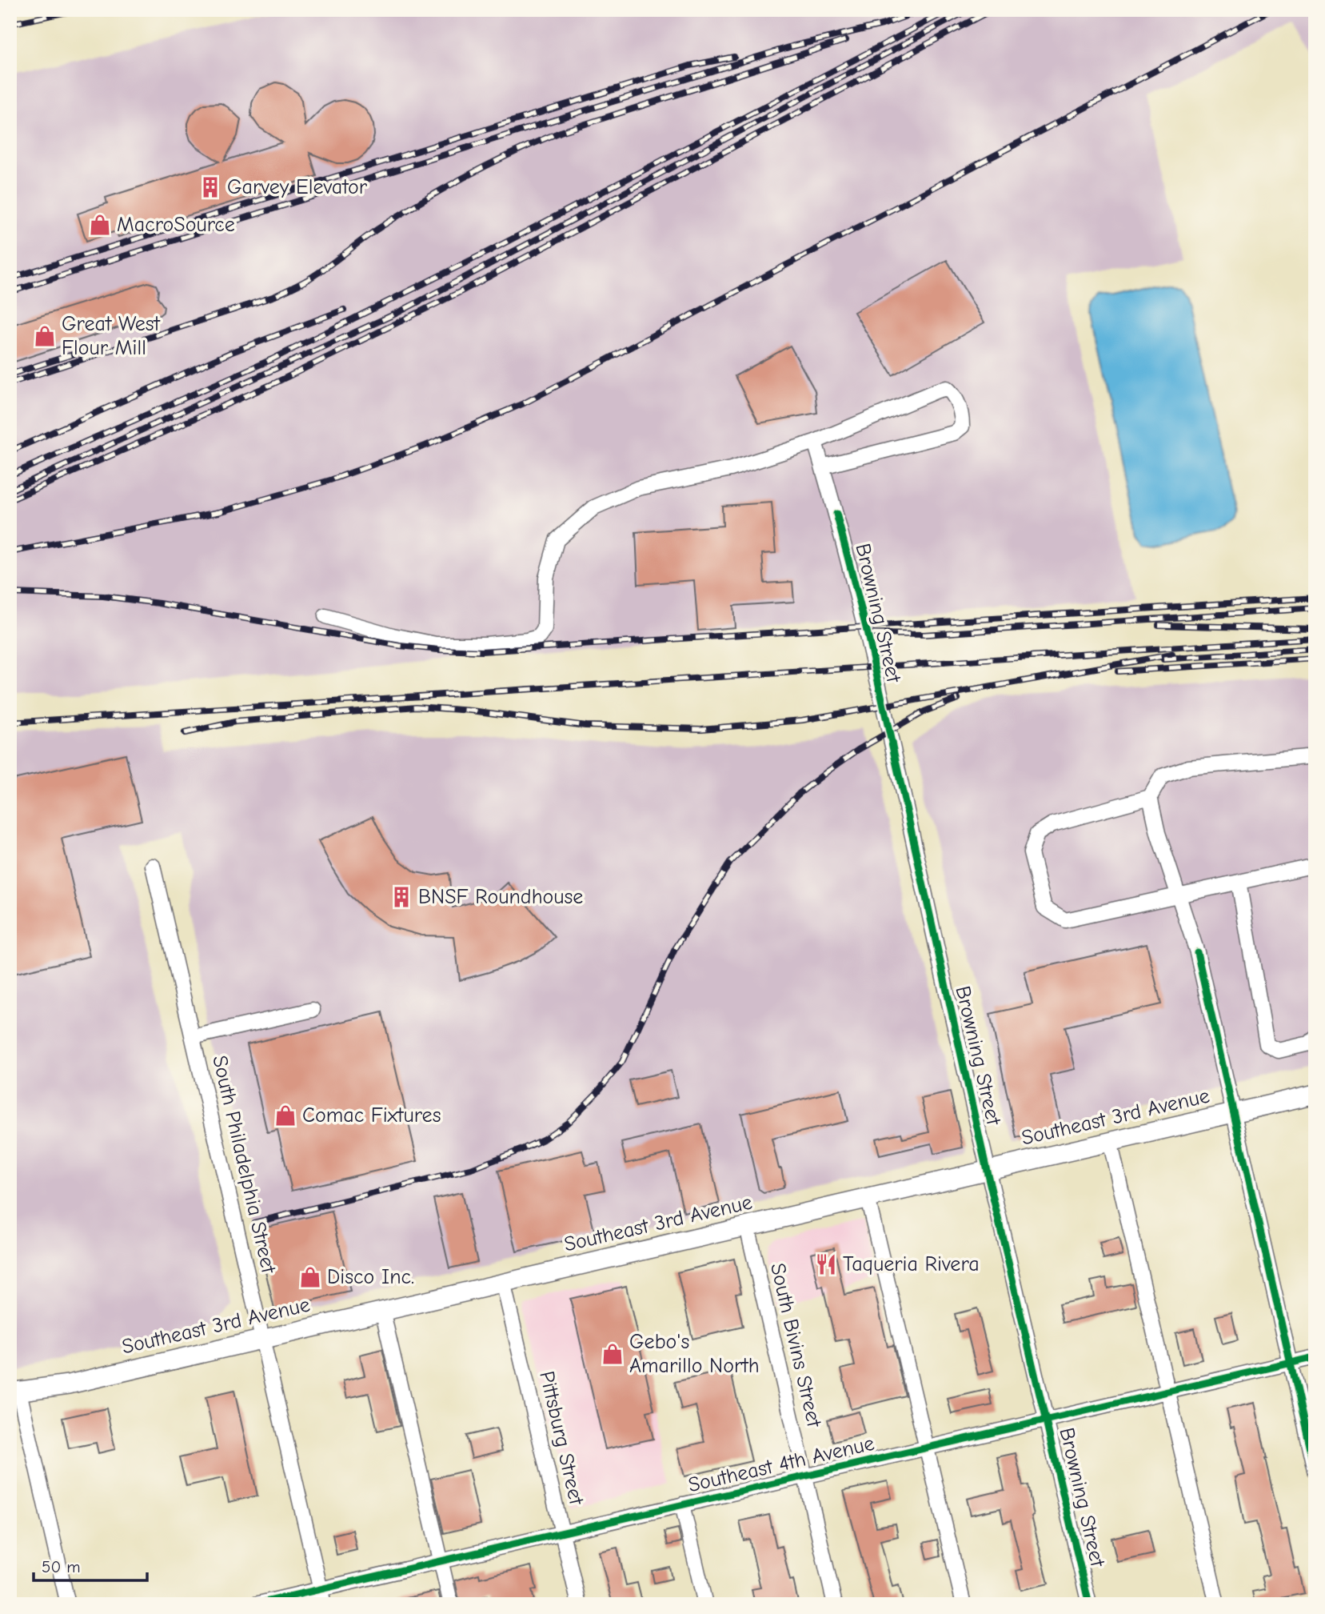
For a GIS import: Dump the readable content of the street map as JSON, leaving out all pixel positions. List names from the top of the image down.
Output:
{
  "streets": {
    "main road": ["Southeast 3rd Avenue"],
    "street": [
      "Browning Street",
      "South Philadelphia Street",
      "South Bivins Street",
      "Pittsburg Street",
      "Southeast 4th Avenue"
    ]
  },
  "crossings": [
    ["Browning Street", "Southeast 3rd Avenue"],
    ["Browning Street", "Southeast 4th Avenue"],
    ["Southeast 3rd Avenue", "South Philadelphia Street"],
    ["Southeast 3rd Avenue", "South Bivins Street"],
    ["Southeast 3rd Avenue", "Pittsburg Street"],
    ["South Philadelphia Street", "Southeast 4th Avenue"],
    ["South Bivins Street", "Southeast 4th Avenue"],
    ["Pittsburg Street", "Southeast 4th Avenue"]
  ],
  "places": {
    "building": ["Garvey Elevator", "BNSF Roundhouse"],
    "shop": [
      "MacroSource",
      "Great West Flour Mill",
      "Comac Fixtures",
      "Disco Inc.",
      "Gebo's Amarillo North"
    ],
    "restaurant": ["Taqueria Rivera"]
  },
  "scale_bar": "50 m"
}
